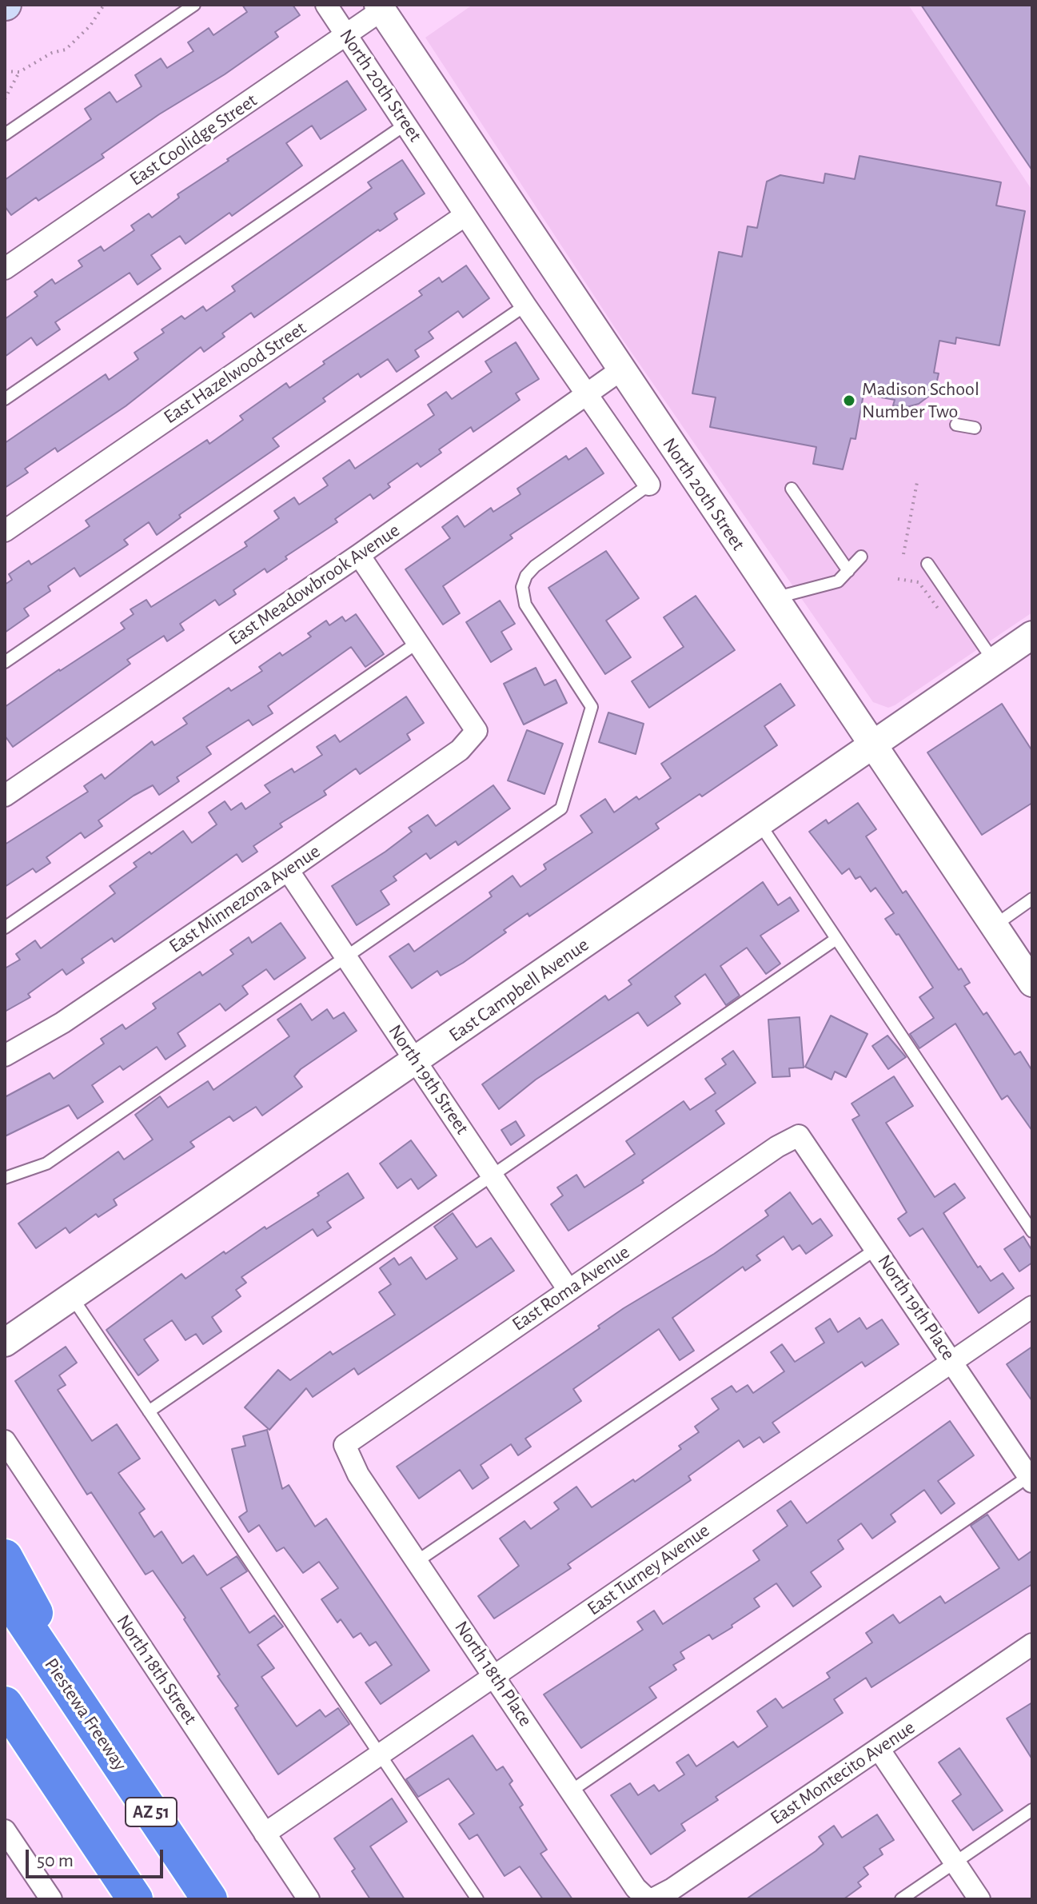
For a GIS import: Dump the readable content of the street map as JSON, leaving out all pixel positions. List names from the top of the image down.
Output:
{
  "streets": {
    "highway": ["Piestewa Freeway", "AZ 51"],
    "street": [
      "North 20th Street",
      "East Coolidge Street",
      "East Hazelwood Street",
      "East Meadowbrook Avenue",
      "East Minnezona Avenue",
      "East Campbell Avenue",
      "North 19th Street",
      "East Roma Avenue",
      "North 19th Place",
      "East Turney Avenue",
      "North 18th Street",
      "North 18th Place",
      "East Montecito Avenue"
    ]
  },
  "crossings": [
    ["North 20th Street", "East Coolidge Street"],
    ["North 20th Street", "East Hazelwood Street"],
    ["North 20th Street", "East Meadowbrook Avenue"],
    ["North 20th Street", "East Campbell Avenue"],
    ["East Minnezona Avenue", "North 19th Street"],
    ["East Campbell Avenue", "North 19th Street"],
    ["North 19th Street", "East Roma Avenue"],
    ["East Roma Avenue", "North 19th Place"],
    ["East Roma Avenue", "North 18th Place"],
    ["North 19th Place", "East Turney Avenue"],
    ["East Turney Avenue", "North 18th Street"],
    ["East Turney Avenue", "North 18th Place"],
    ["North 18th Place", "East Montecito Avenue"]
  ],
  "places": ["Madison School Number Two"],
  "scale_bar": "50 m"
}
